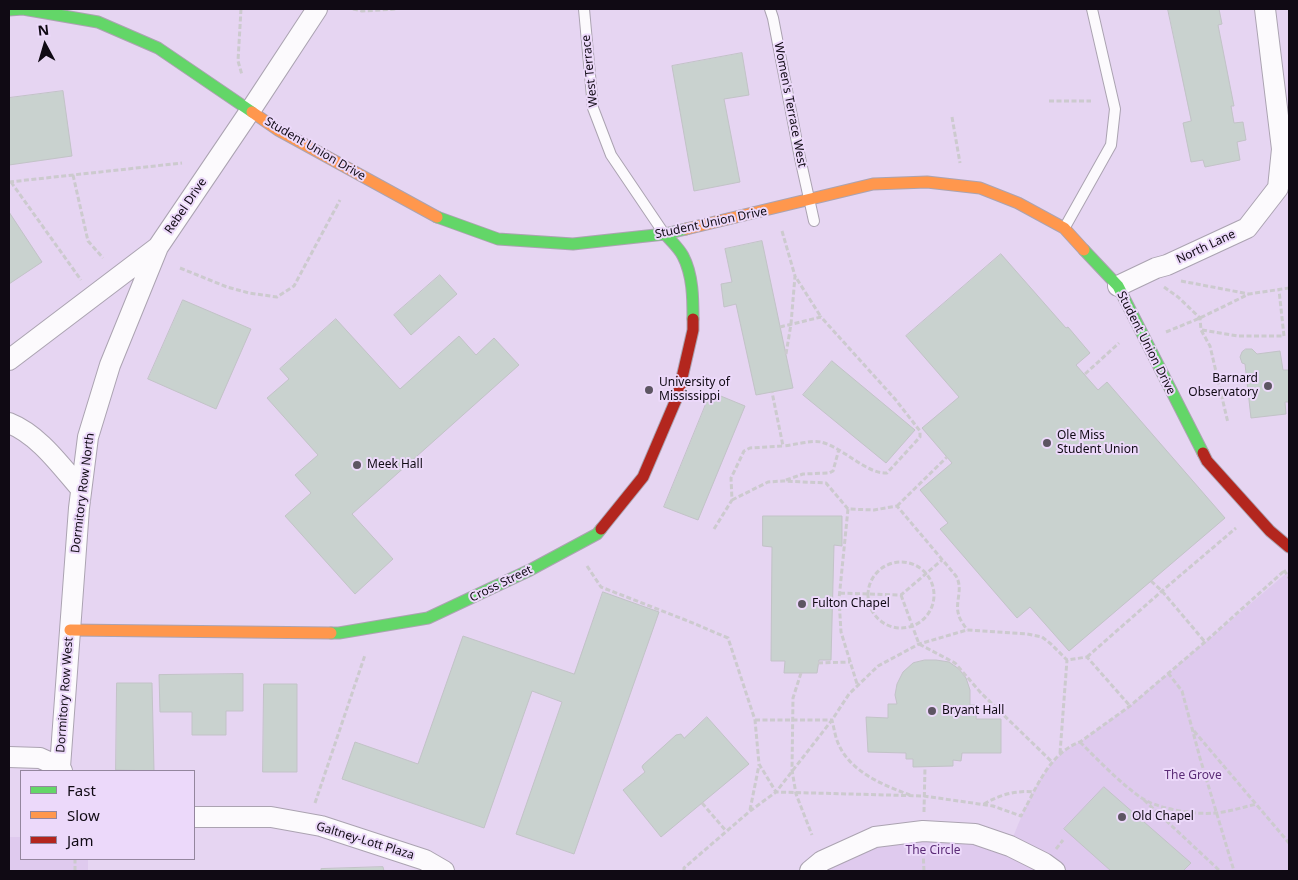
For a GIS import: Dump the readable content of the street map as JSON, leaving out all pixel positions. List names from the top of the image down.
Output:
{
  "streets": {
    "street": [
      "Student Union Drive",
      "Rebel Drive",
      "North Lane",
      "Dormitory Row North",
      "Cross Street",
      "Dormitory Row West",
      "Galtney-Lott Plaza"
    ],
    "lane": ["West Terrace", "Women's Terrace West"]
  },
  "crossings": [
    ["West Terrace", "Student Union Drive"],
    ["West Terrace", "Cross Street"],
    ["Women's Terrace West", "Student Union Drive"],
    ["Student Union Drive", "Rebel Drive"],
    ["Student Union Drive", "North Lane"],
    ["Student Union Drive", "Cross Street"],
    ["Rebel Drive", "Dormitory Row North"],
    ["Dormitory Row North", "Cross Street"],
    ["Dormitory Row North", "Dormitory Row West"],
    ["Cross Street", "Dormitory Row West"]
  ],
  "parks": ["The Grove", "The Circle"],
  "places": [
    "Barnard Observatory",
    "University of Mississippi",
    "Ole Miss Student Union",
    "Meek Hall",
    "Fulton Chapel",
    "Bryant Hall",
    "Old Chapel"
  ],
  "legend": ["Fast", "Slow", "Jam"],
  "north": "top"
}
